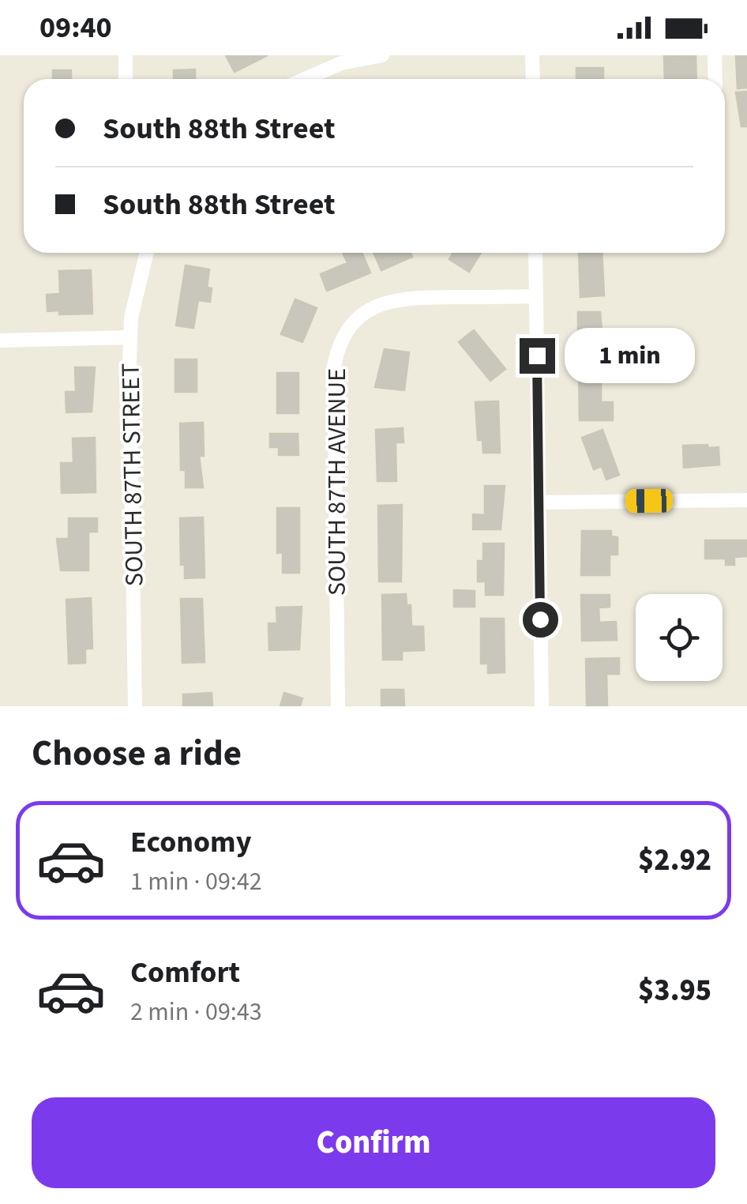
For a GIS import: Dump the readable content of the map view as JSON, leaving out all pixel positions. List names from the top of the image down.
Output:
{
  "streets": {
    "street": ["SOUTH 87TH STREET", "SOUTH 87TH AVENUE"]
  },
  "page": {
    "status": "09:40",
    "banner": ["South 88th Street", "South 88th Street"],
    "bubble": "1 min",
    "heading": "Choose a ride",
    "list": [
      {
        "name": "Economy",
        "note": "1 min · 09:42",
        "value": "$2.92"
      },
      {
        "name": "Comfort",
        "note": "2 min · 09:43",
        "value": "$3.95"
      }
    ],
    "buttons": "Confirm"
  }
}
